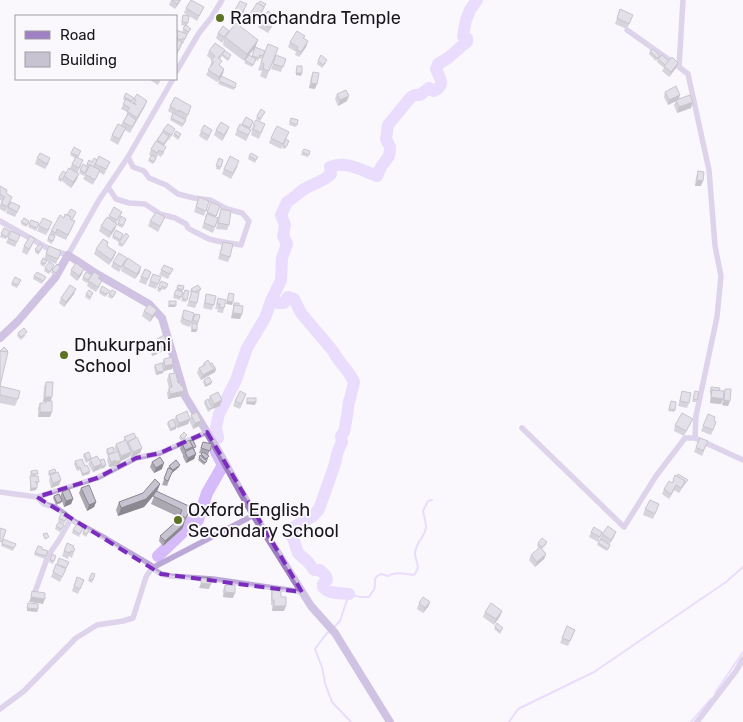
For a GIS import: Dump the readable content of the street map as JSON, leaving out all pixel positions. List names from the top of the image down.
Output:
{
  "places": ["Ramchandra Temple", "Dhukurpani School", "Oxford English Secondary School"],
  "legend": ["Road", "Building"]
}
